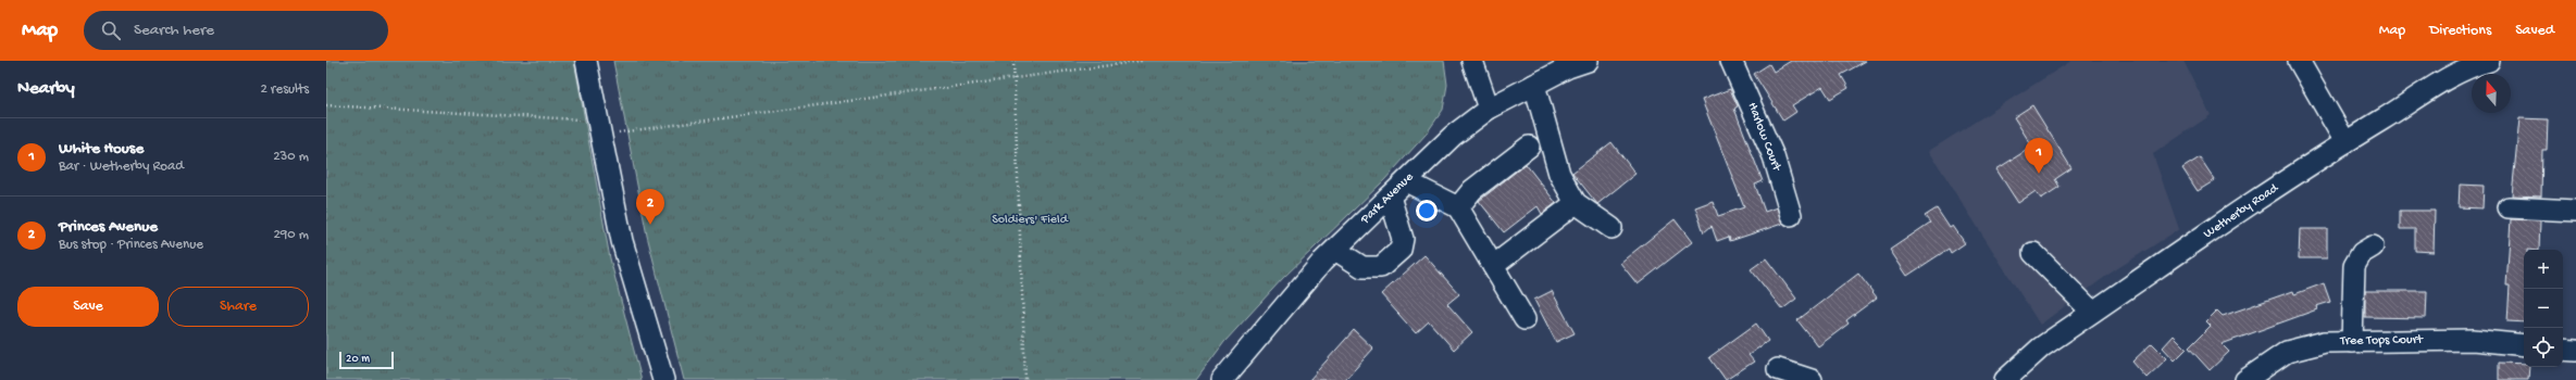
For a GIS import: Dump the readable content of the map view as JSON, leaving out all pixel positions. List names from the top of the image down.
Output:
{
  "streets": {
    "street": [
      "Harlow Court",
      "Park Avenue",
      "Wetherby Road",
      "Tree Tops Court"
    ]
  },
  "parks": ["Soldiers' Field"],
  "scale_bar": "20 m",
  "north": "top",
  "page": {
    "header": "Map",
    "search": "Search here",
    "nav": ["Map", "Directions", "Saved"],
    "heading": ["Nearby", "2 results"],
    "list": [
      {
        "mark": "1",
        "name": "White House",
        "note": "Bar · Wetherby Road",
        "value": "230 m"
      },
      {
        "mark": "2",
        "name": "Princes Avenue",
        "note": "Bus stop · Princes Avenue",
        "value": "290 m"
      }
    ],
    "pins": ["1", "2"],
    "map_buttons": ["+", "−"],
    "buttons": ["Save", "Share"],
    "scale": "20 m"
  }
}
